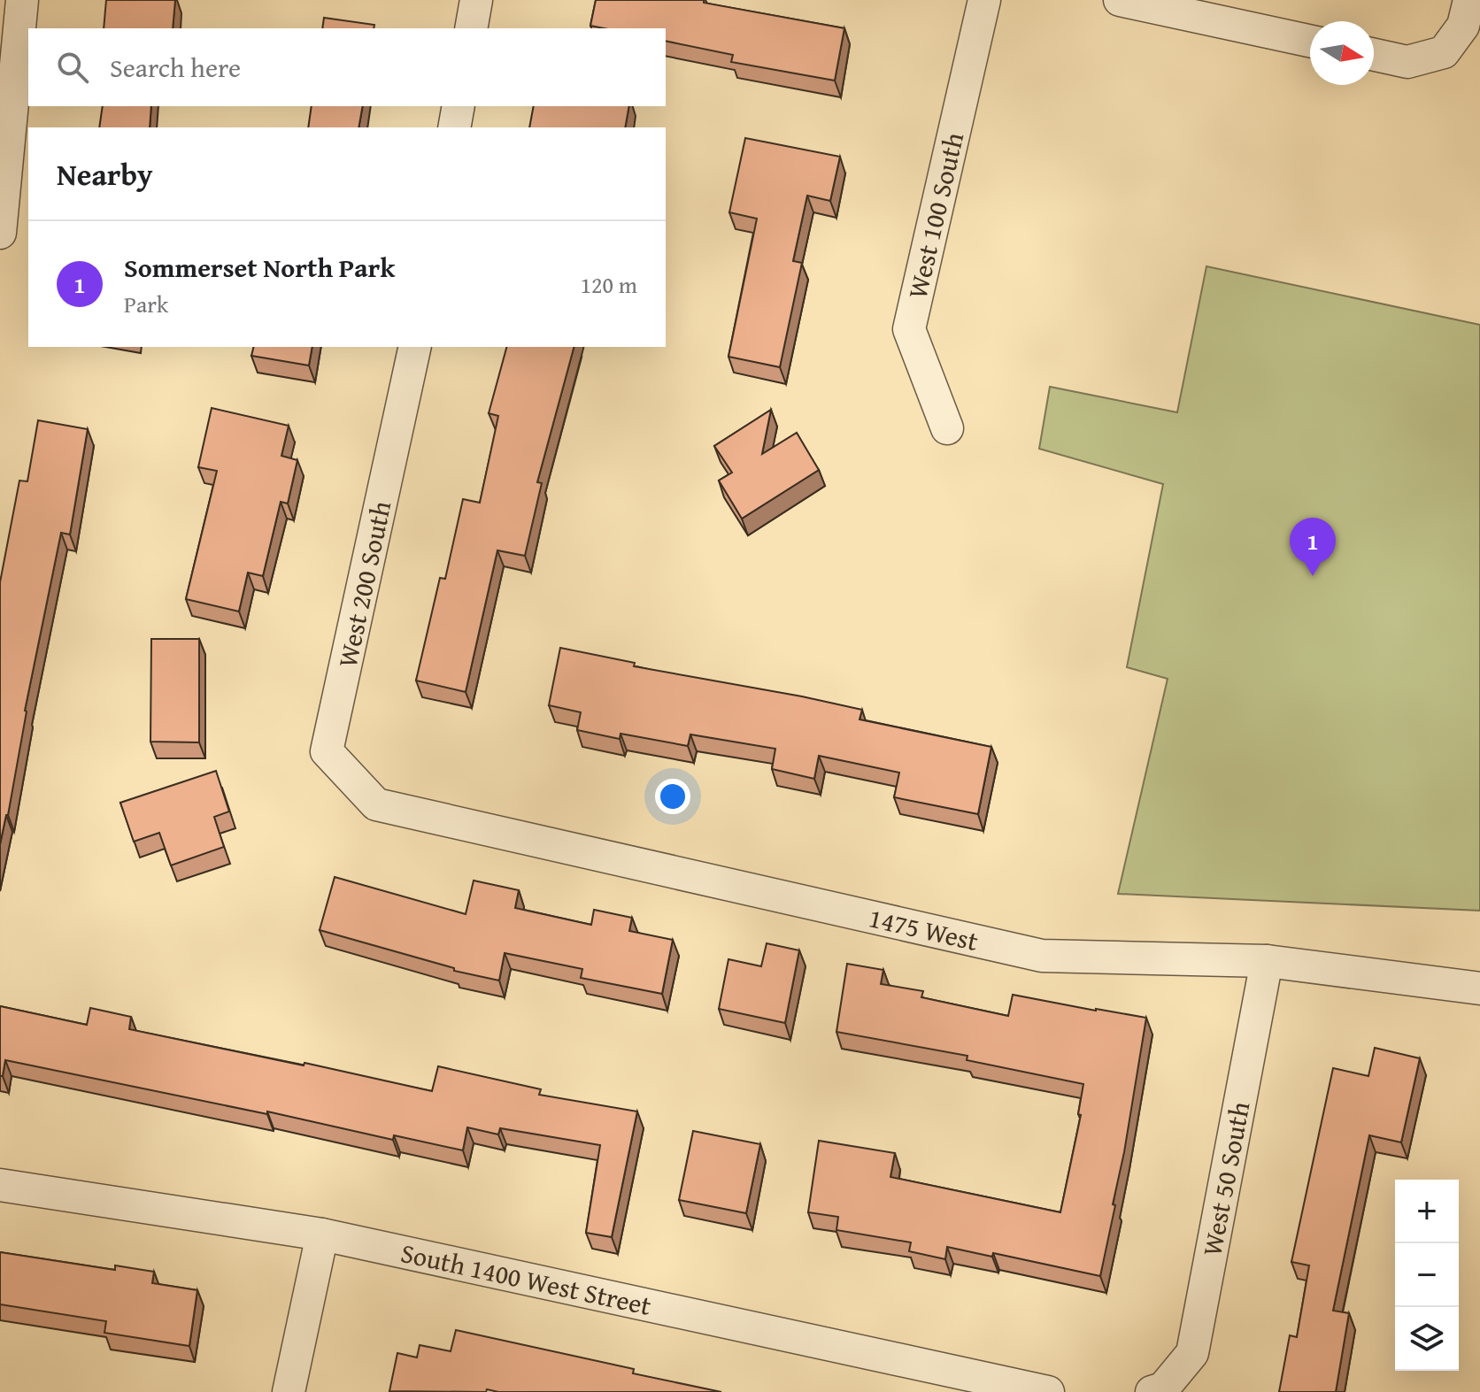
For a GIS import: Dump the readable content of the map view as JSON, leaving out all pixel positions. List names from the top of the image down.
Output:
{
  "streets": {
    "street": [
      "West 100 South",
      "West 200 South",
      "1475 West",
      "West 50 South",
      "South 1400 West Street"
    ]
  },
  "crossings": [
    ["West 200 South", "1475 West"],
    ["1475 West", "West 50 South"]
  ],
  "north": "right",
  "page": {
    "search": "Search here",
    "heading": "Nearby",
    "list": [
      {
        "mark": "1",
        "name": "Sommerset North Park",
        "note": "Park",
        "value": "120 m"
      }
    ],
    "pins": "1",
    "map_buttons": ["+", "−"]
  }
}
